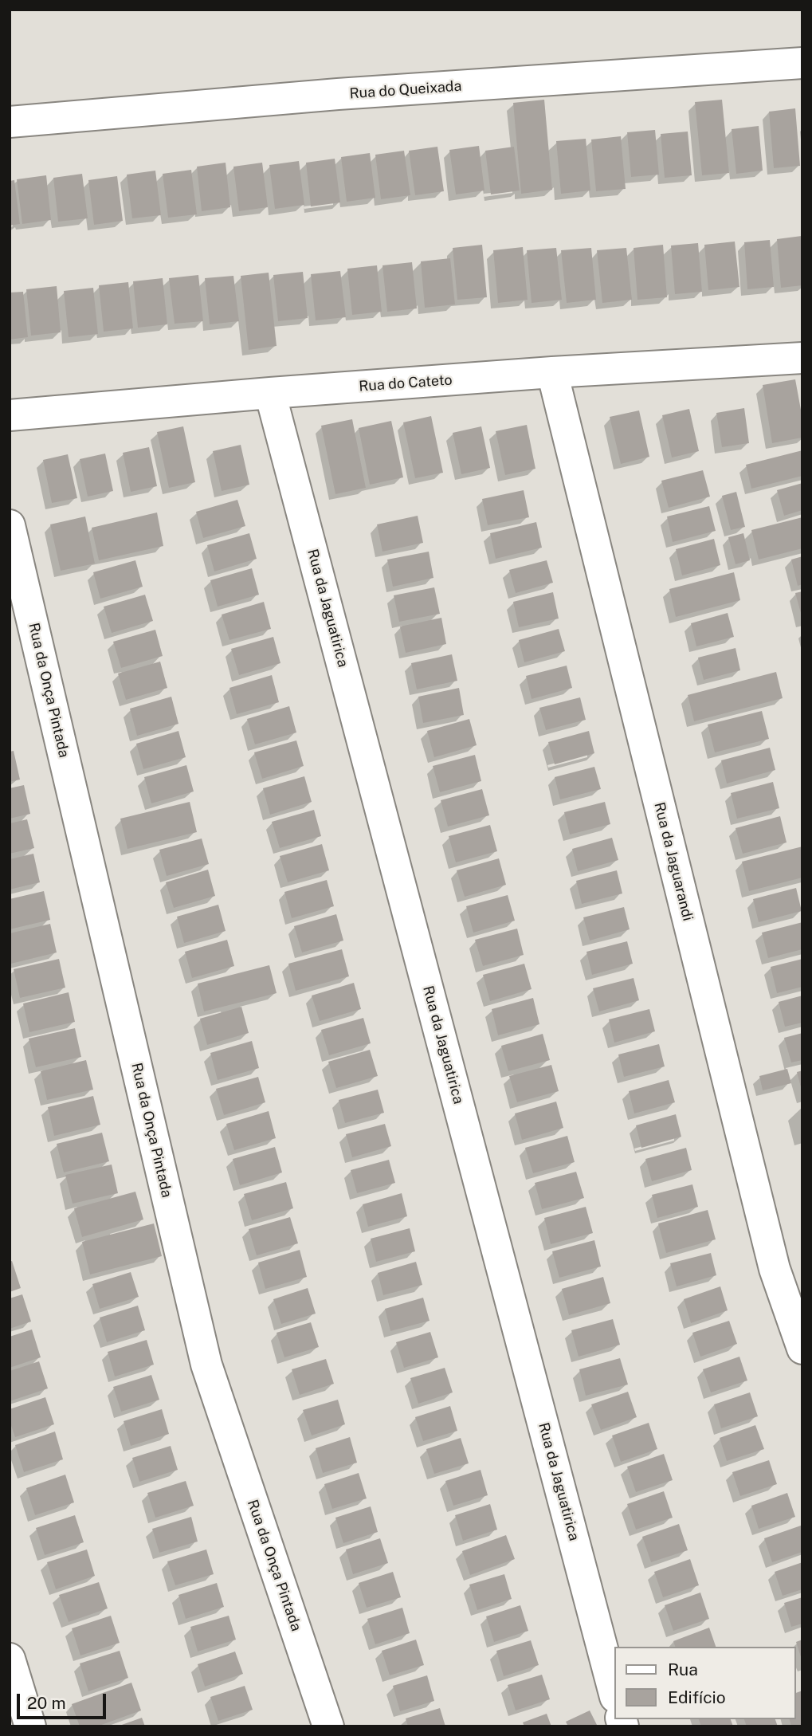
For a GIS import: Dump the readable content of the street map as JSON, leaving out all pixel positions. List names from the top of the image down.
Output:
{
  "streets": {
    "street": [
      "Rua do Queixada",
      "Rua do Cateto",
      "Rua da Jaguatirica",
      "Rua da Onça Pintada",
      "Rua da Jaguarandi"
    ]
  },
  "crossings": [
    ["Rua do Cateto", "Rua da Jaguatirica"],
    ["Rua do Cateto", "Rua da Jaguarandi"]
  ],
  "legend": ["Rua", "Edifício"],
  "scale_bar": "20 m"
}
